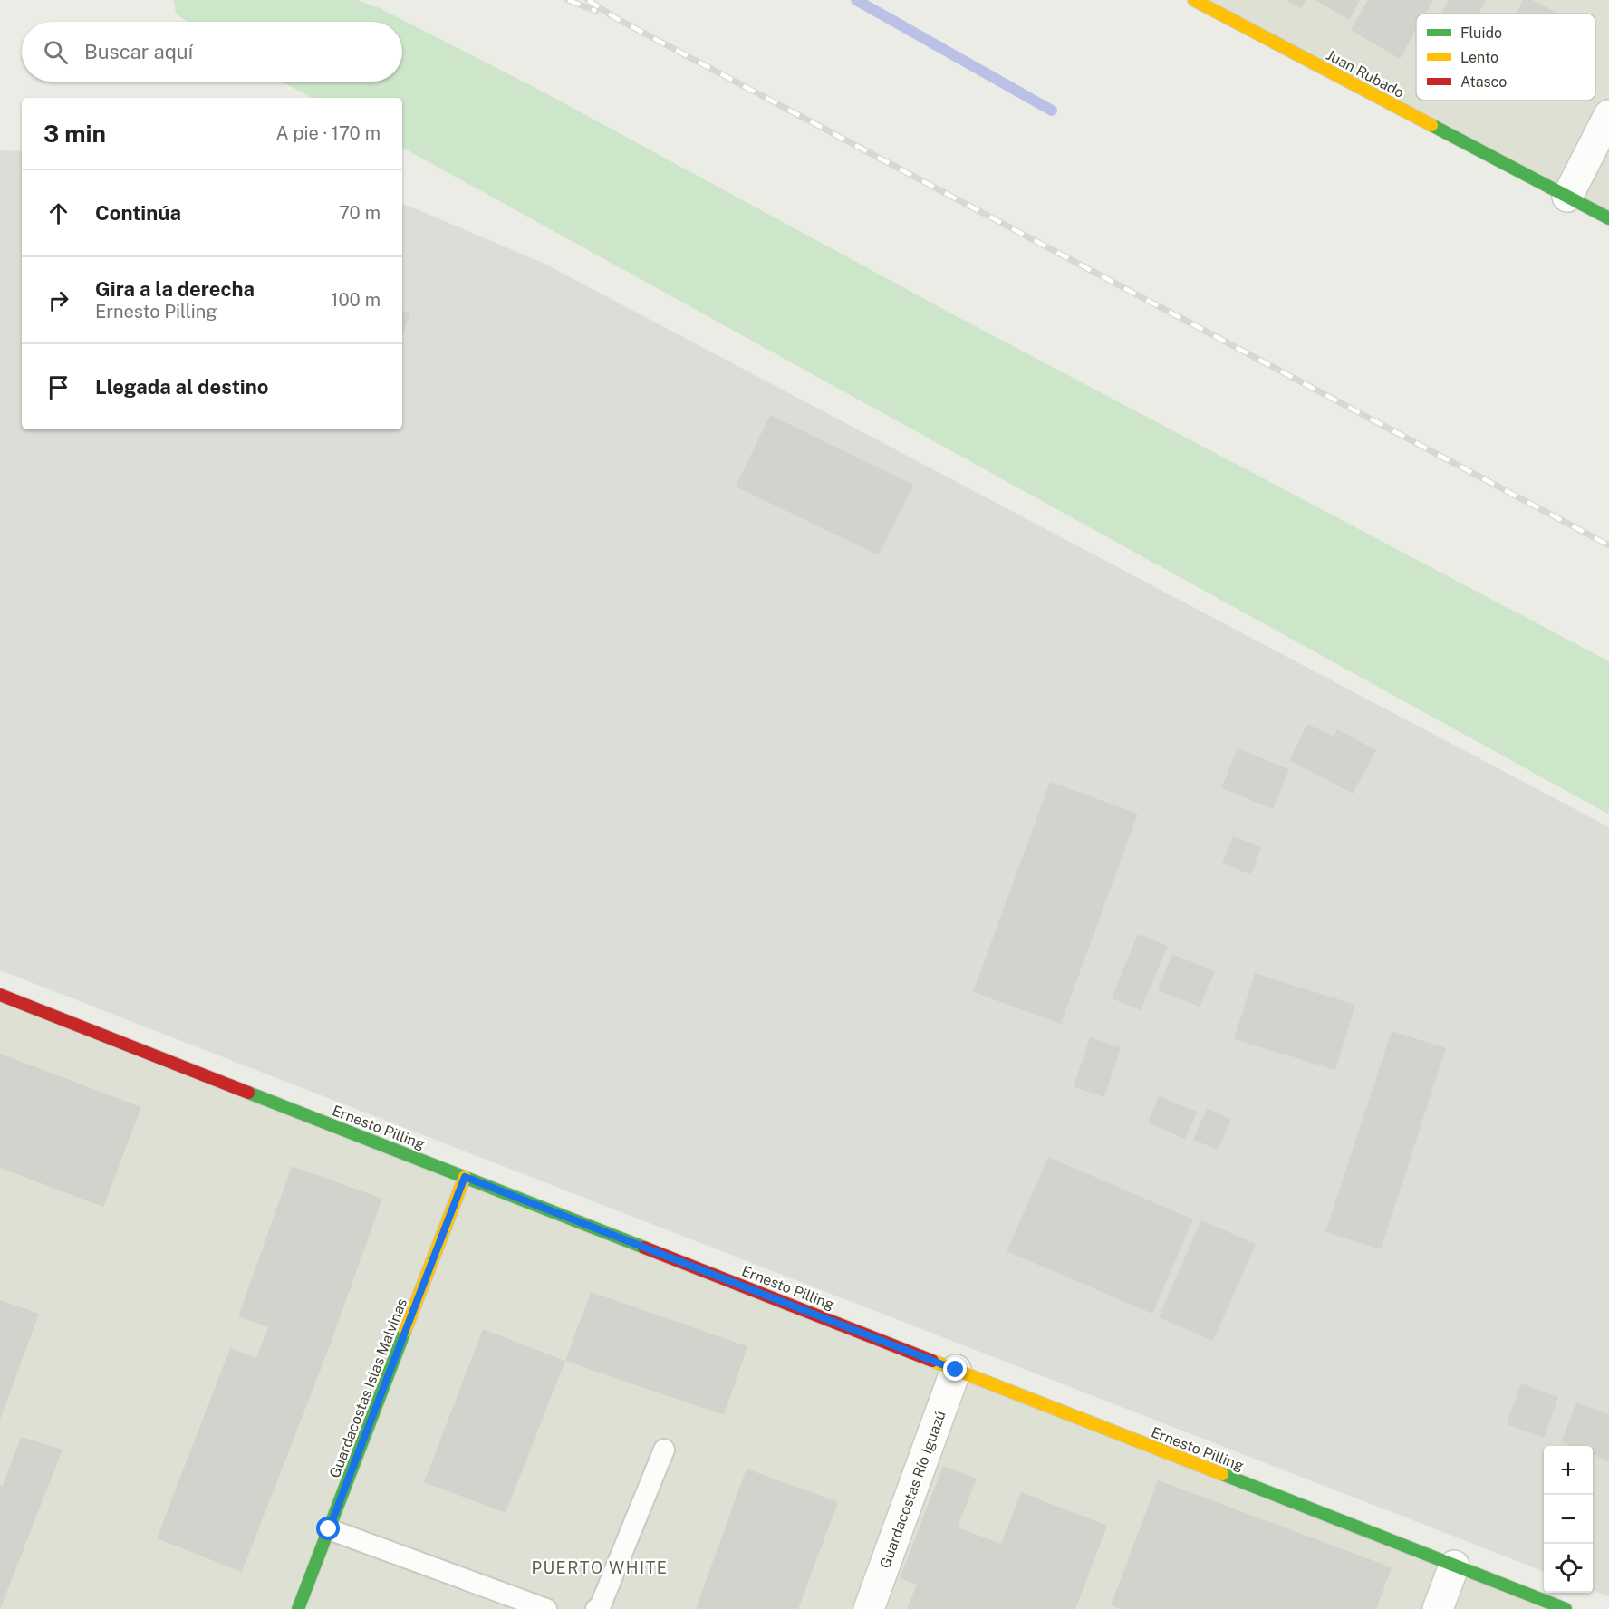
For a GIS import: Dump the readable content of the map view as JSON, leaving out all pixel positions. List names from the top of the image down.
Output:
{
  "streets": {
    "street": [
      "Juan Rubado",
      "Ernesto Pilling",
      "Guardacostas Islas Malvinas",
      "Guardacostas Río Iguazú"
    ]
  },
  "crossings": [
    ["Ernesto Pilling", "Guardacostas Islas Malvinas"],
    ["Ernesto Pilling", "Guardacostas Río Iguazú"]
  ],
  "districts": ["PUERTO WHITE"],
  "legend": ["Fluido", "Lento", "Atasco"],
  "page": {
    "search": "Buscar aquí",
    "heading": ["3 min", "A pie · 170 m"],
    "list": [
      ["Continúa", "70 m"],
      ["Gira a la derecha", "Ernesto Pilling", "100 m"],
      "Llegada al destino"
    ],
    "map_buttons": ["+", "−"]
  }
}
